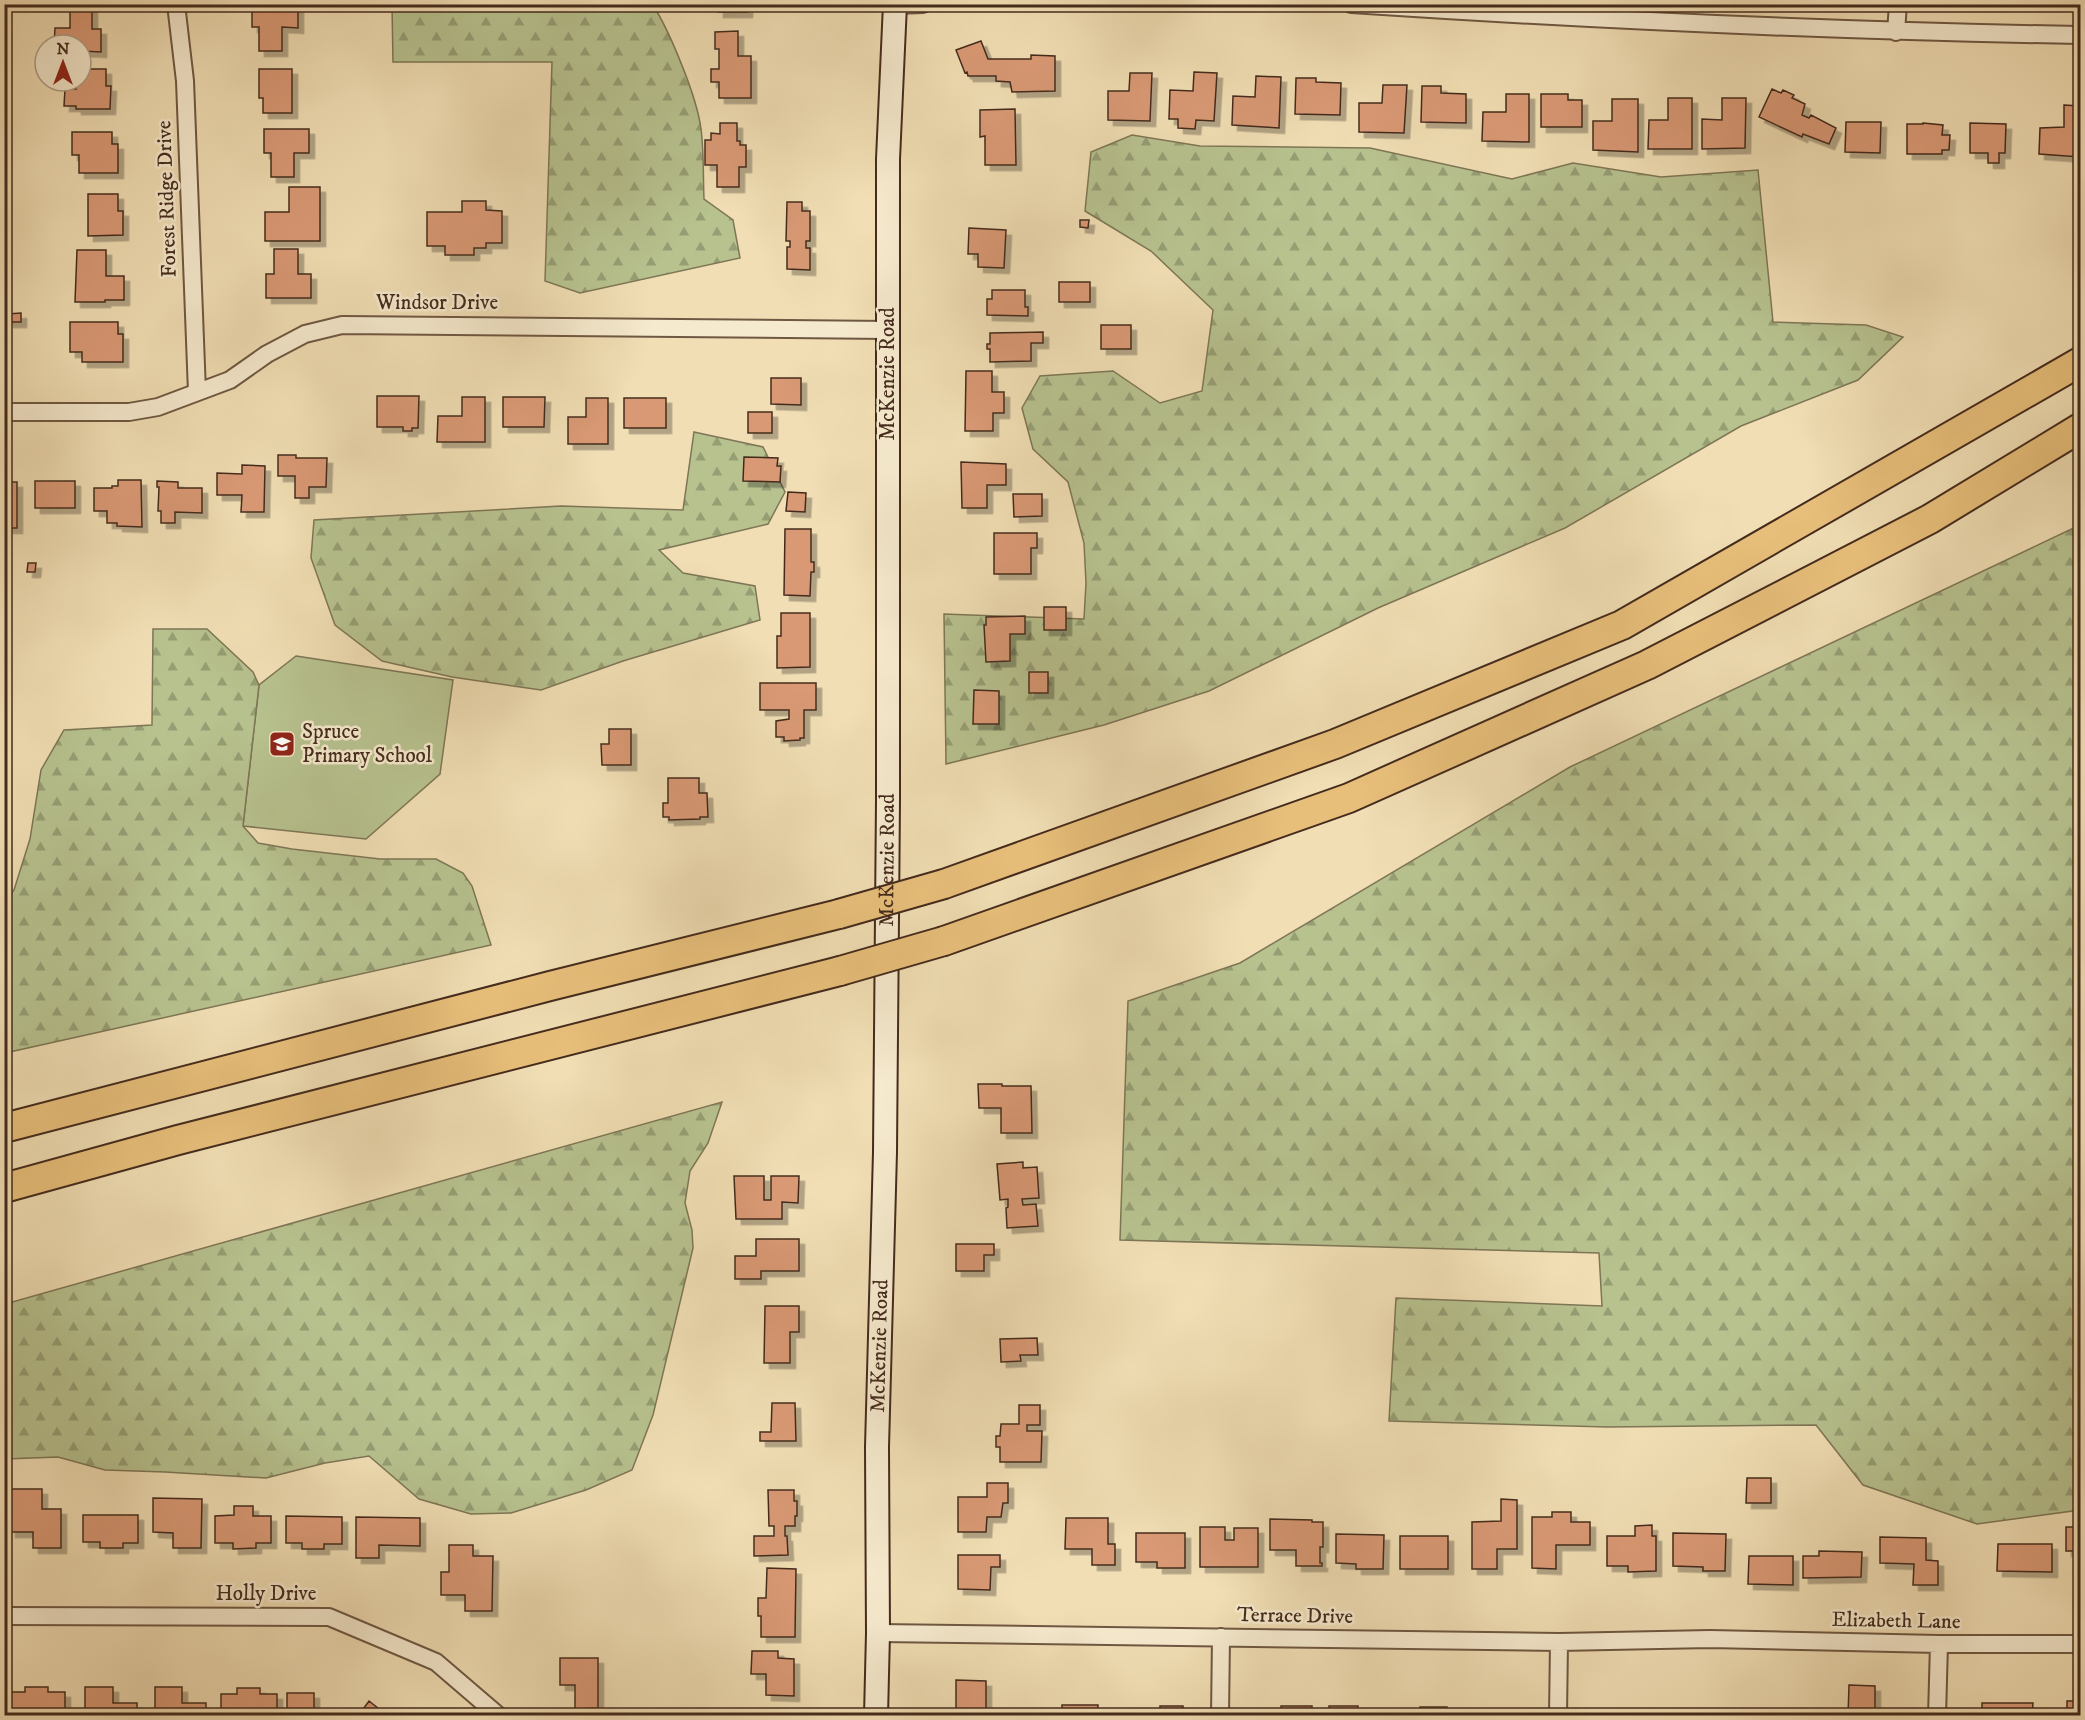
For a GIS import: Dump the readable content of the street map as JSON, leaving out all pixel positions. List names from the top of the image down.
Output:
{
  "streets": {
    "street": [
      "Forest Ridge Drive",
      "Windsor Drive",
      "McKenzie Road",
      "Holly Drive",
      "Terrace Drive",
      "Elizabeth Lane"
    ]
  },
  "crossings": [
    ["Forest Ridge Drive", "Windsor Drive"],
    ["Windsor Drive", "McKenzie Road"],
    ["McKenzie Road", "Terrace Drive"],
    ["Terrace Drive", "Elizabeth Lane"]
  ],
  "places": {
    "school or university": ["Spruce Primary School"]
  },
  "north": "top"
}
